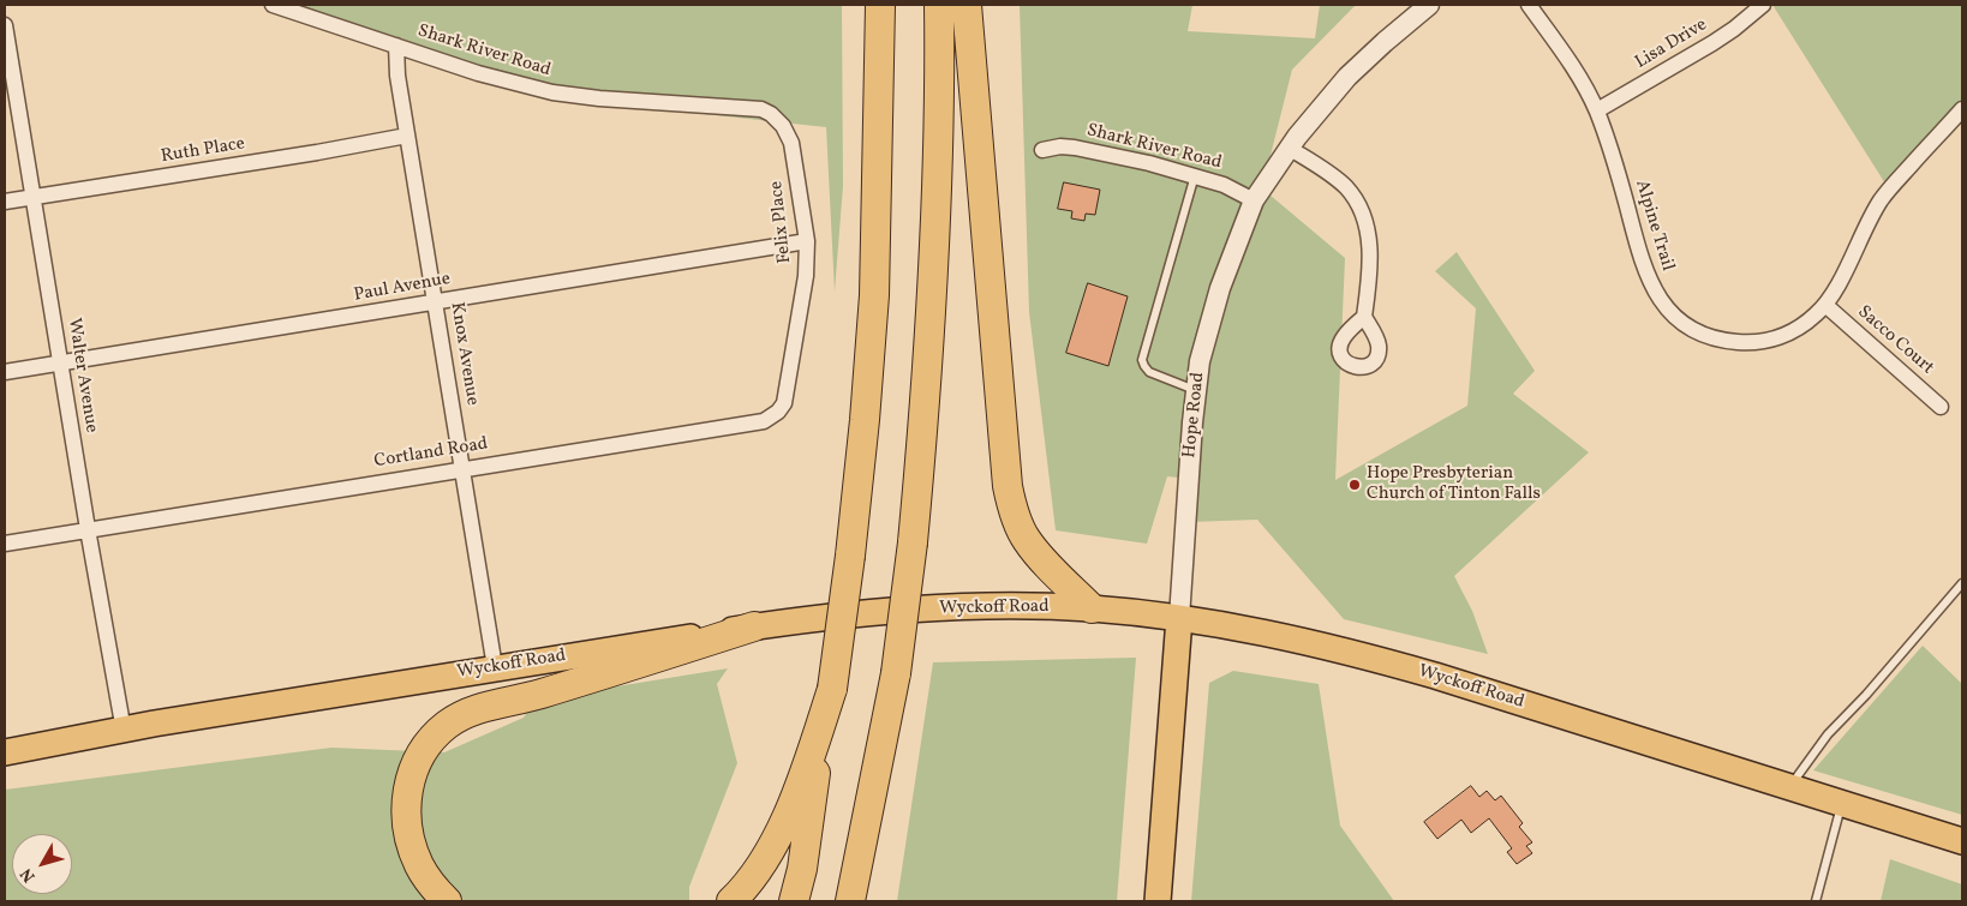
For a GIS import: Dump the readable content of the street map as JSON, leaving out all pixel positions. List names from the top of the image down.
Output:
{
  "streets": {
    "main road": ["Hope Road", "Wyckoff Road"],
    "street": [
      "Lisa Drive",
      "Shark River Road",
      "Ruth Place",
      "Felix Place",
      "Alpine Trail",
      "Paul Avenue",
      "Sacco Court",
      "Knox Avenue",
      "Walter Avenue",
      "Cortland Road"
    ]
  },
  "crossings": [
    ["Lisa Drive", "Alpine Trail"],
    ["Shark River Road", "Felix Place"],
    ["Shark River Road", "Knox Avenue"],
    ["Shark River Road", "Hope Road"],
    ["Ruth Place", "Knox Avenue"],
    ["Ruth Place", "Walter Avenue"],
    ["Felix Place", "Paul Avenue"],
    ["Felix Place", "Cortland Road"],
    ["Alpine Trail", "Sacco Court"],
    ["Paul Avenue", "Knox Avenue"],
    ["Paul Avenue", "Walter Avenue"],
    ["Knox Avenue", "Cortland Road"],
    ["Knox Avenue", "Wyckoff Road"],
    ["Walter Avenue", "Cortland Road"],
    ["Walter Avenue", "Wyckoff Road"],
    ["Hope Road", "Wyckoff Road"]
  ],
  "places": ["Hope Presbyterian Church of Tinton Falls"],
  "north": "bottom left"
}
